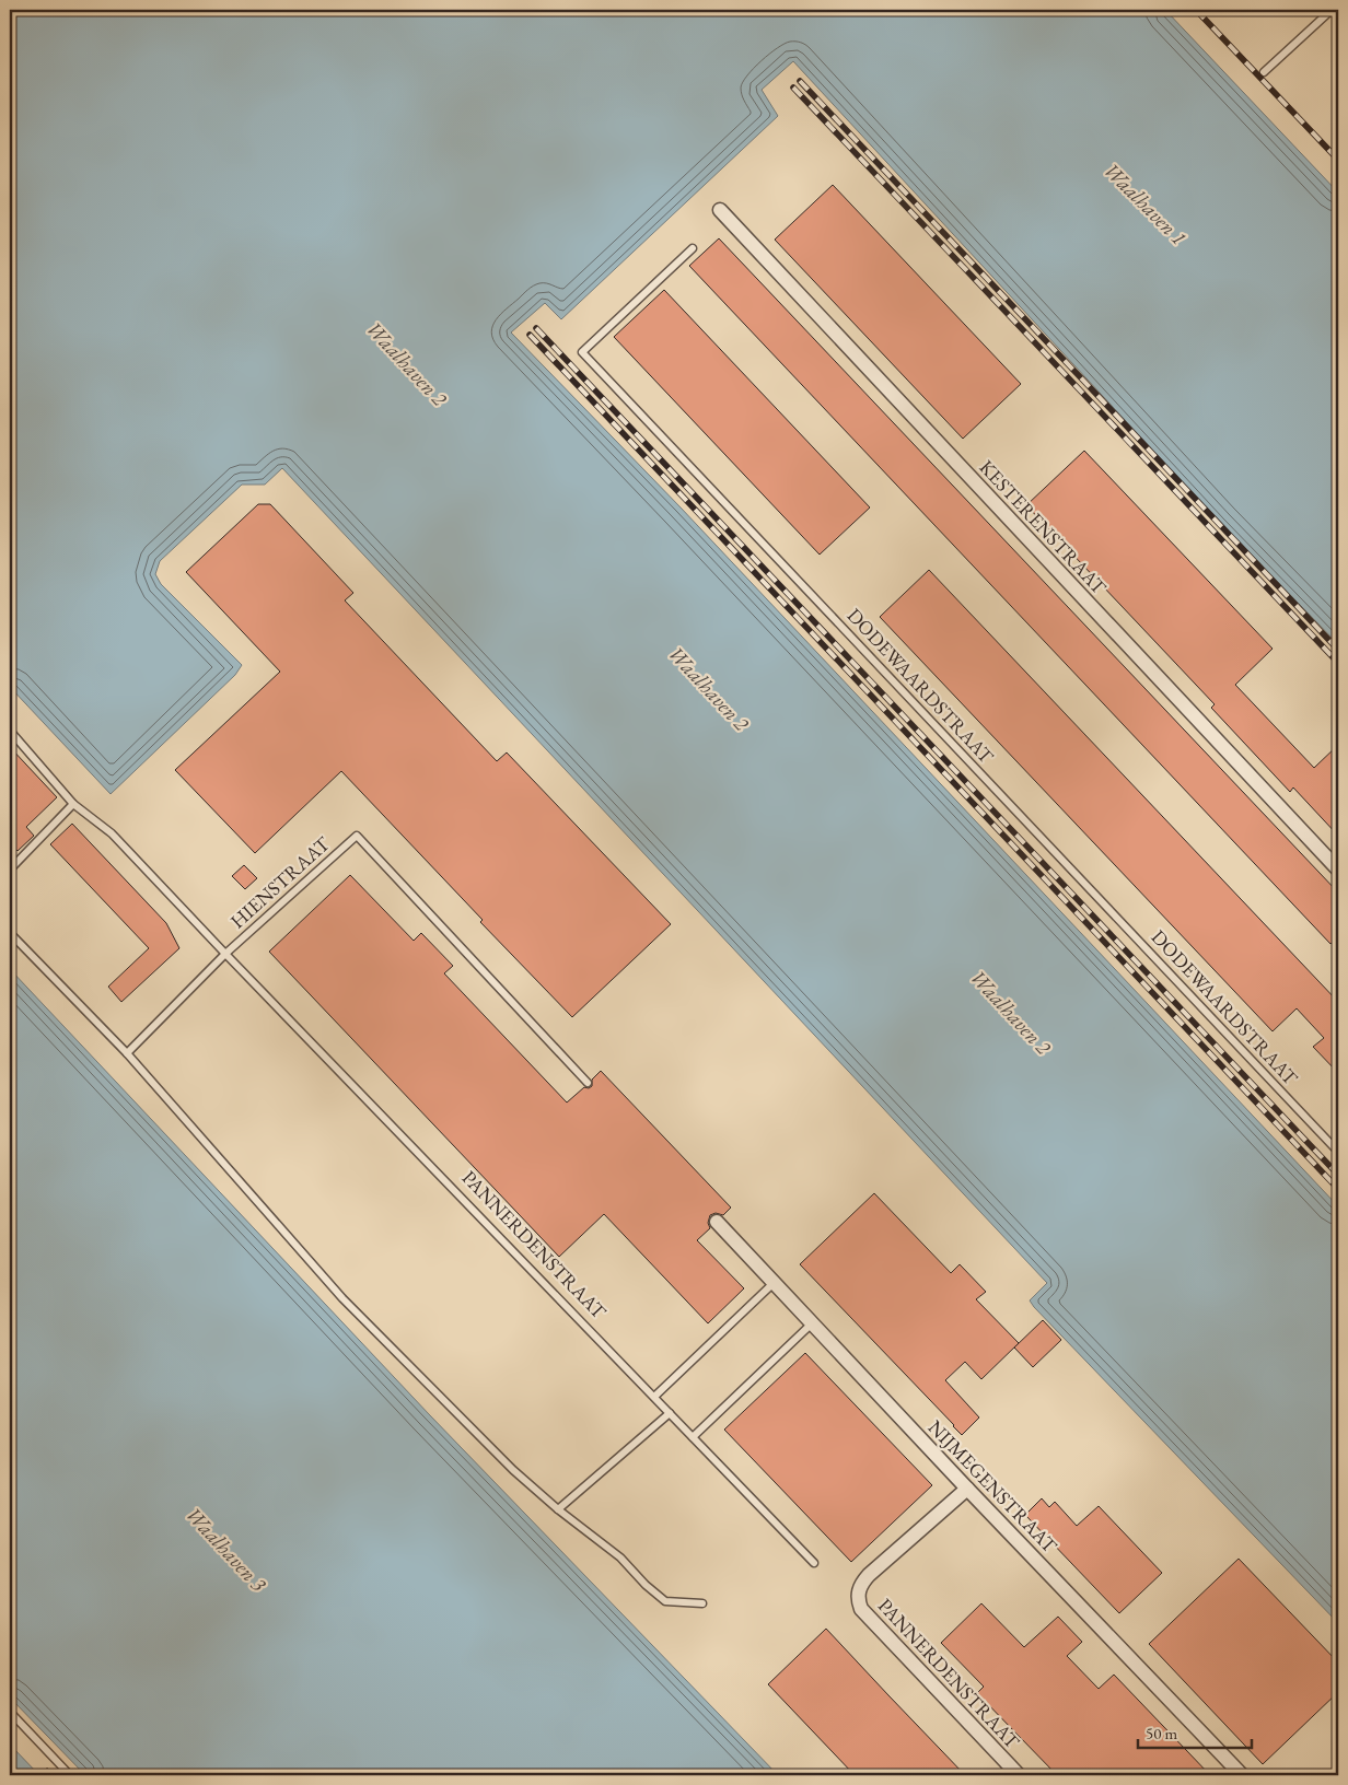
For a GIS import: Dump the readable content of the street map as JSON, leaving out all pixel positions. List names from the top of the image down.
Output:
{
  "streets": {
    "street": ["KESTERENSTRAAT", "PANNERDENSTRAAT", "NIJMEGENSTRAAT"],
    "lane": ["DODEWAARDSTRAAT", "HIENSTRAAT"]
  },
  "crossings": [
    ["HIENSTRAAT", "PANNERDENSTRAAT"],
    ["PANNERDENSTRAAT", "NIJMEGENSTRAAT"]
  ],
  "water": ["Waalhaven 1", "Waalhaven 2", "Waalhaven 3"],
  "scale_bar": "50 m"
}
